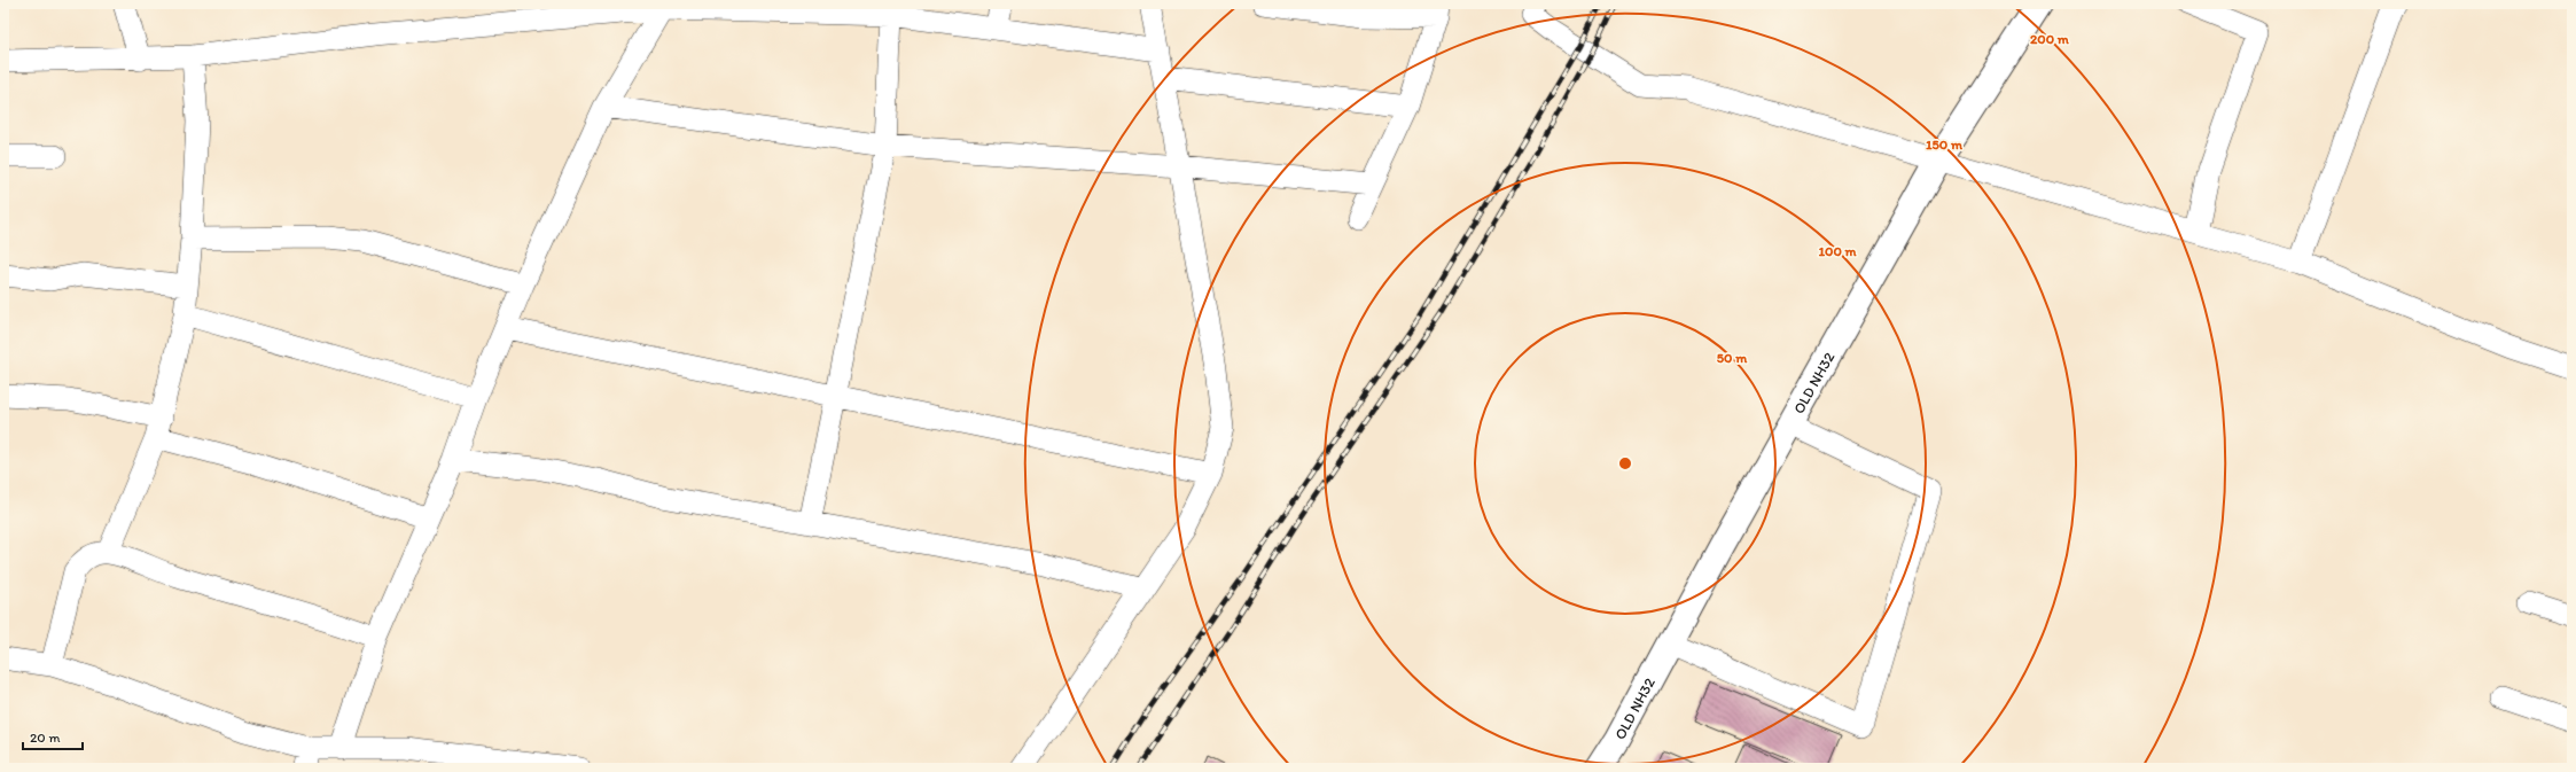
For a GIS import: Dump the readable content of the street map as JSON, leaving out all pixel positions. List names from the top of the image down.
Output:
{
  "streets": {
    "main road": ["OLD NH32"]
  },
  "scale_bar": "20 m",
  "rings": [
    "200 m",
    "150 m",
    "100 m",
    "50 m"
  ]
}
